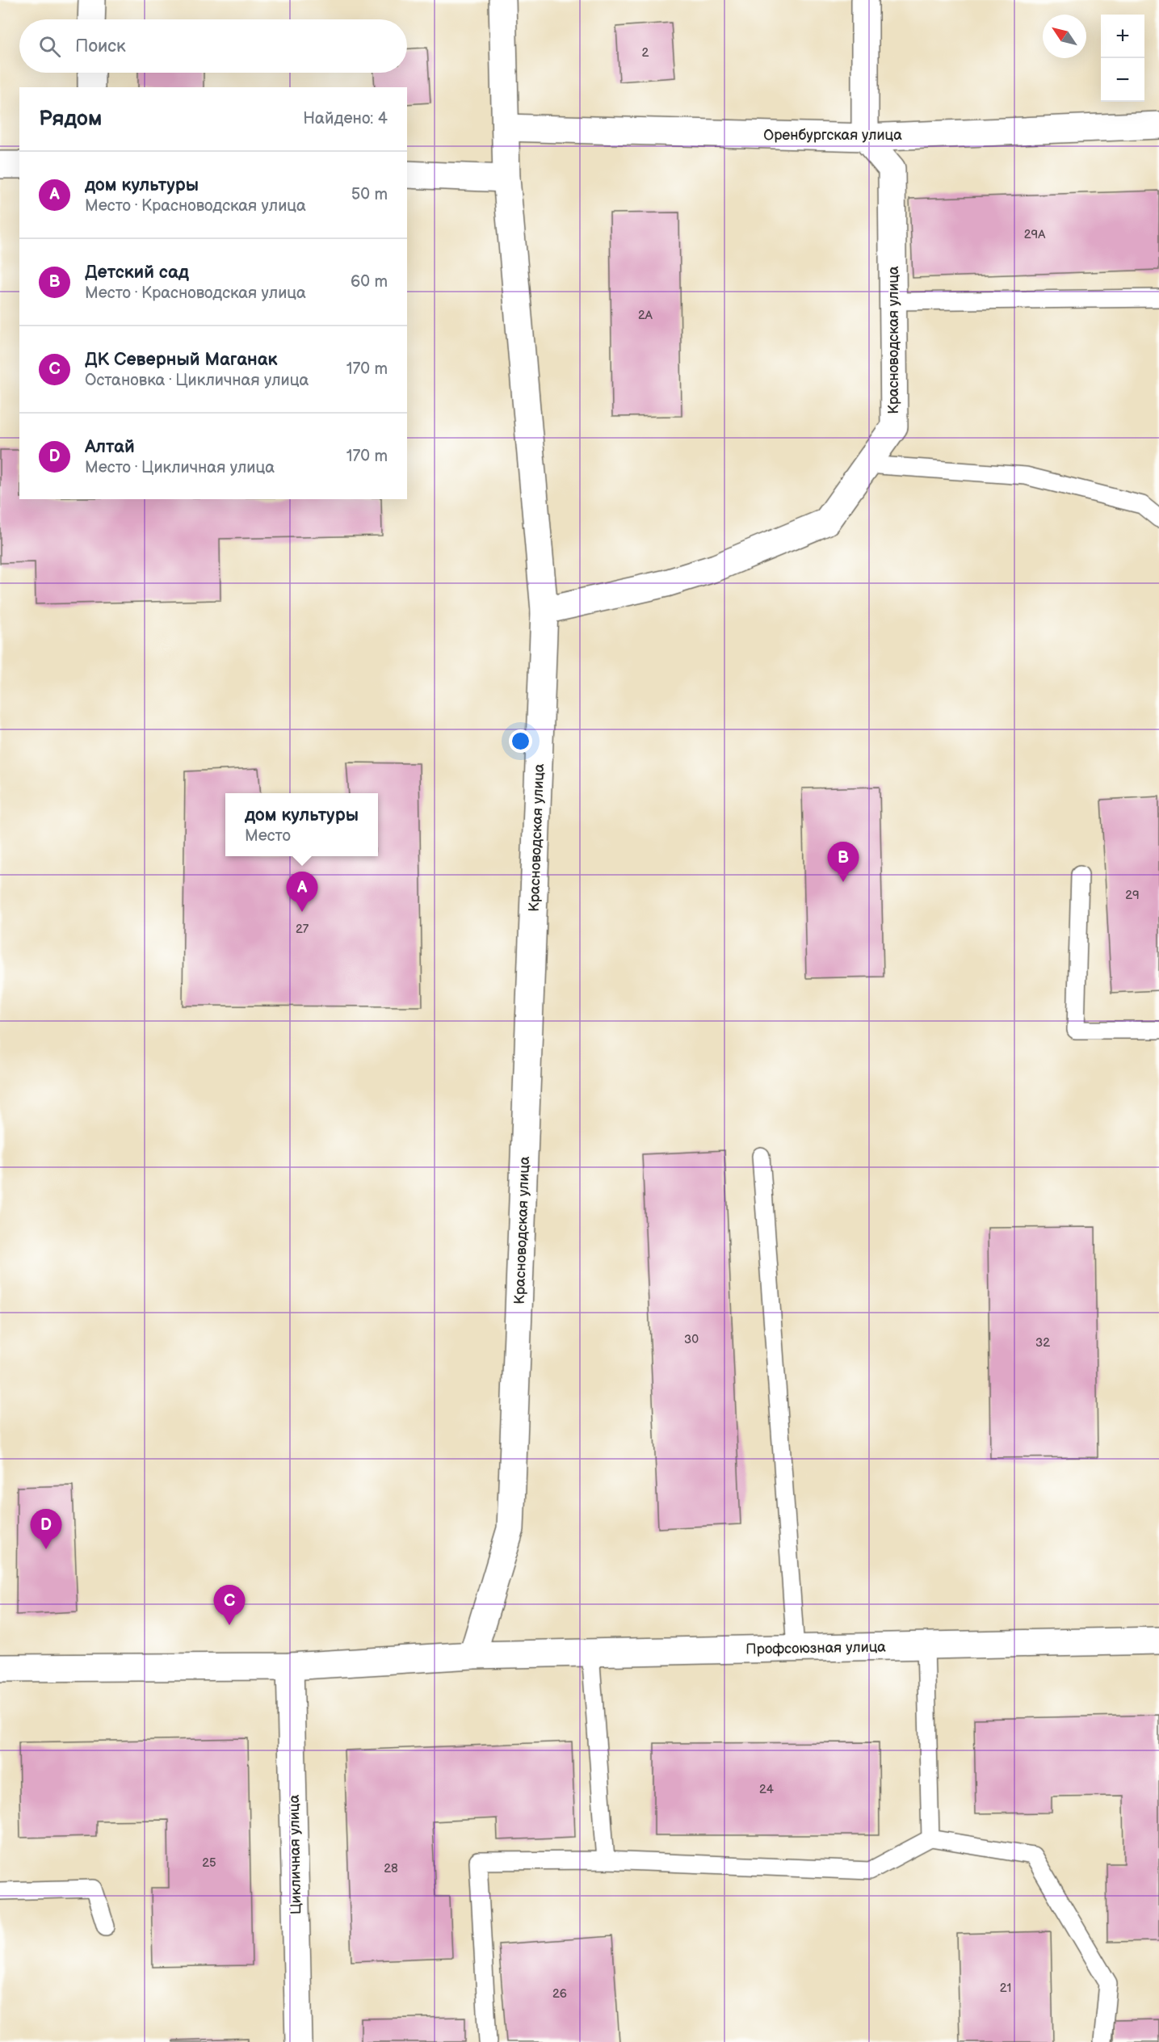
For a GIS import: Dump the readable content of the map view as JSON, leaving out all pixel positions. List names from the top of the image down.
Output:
{
  "streets": {
    "street": [
      "Оренбургская улица",
      "Красноводская улица",
      "Профсоюзная улица",
      "Цикличная улица"
    ]
  },
  "crossings": [
    ["Оренбургская улица", "Красноводская улица"],
    ["Красноводская улица", "Профсоюзная улица"],
    ["Профсоюзная улица", "Цикличная улица"]
  ],
  "house_numbers": [
    "2",
    "29А",
    "2А",
    "29",
    "27",
    "30",
    "32",
    "24",
    "25",
    "28",
    "21",
    "26"
  ],
  "north": "top left",
  "page": {
    "map_buttons": ["+", "−"],
    "search": "Поиск",
    "heading": ["Рядом", "Найдено: 4"],
    "list": [
      {
        "mark": "A",
        "name": "дом культуры",
        "note": "Место · Красноводская улица",
        "value": "50 m"
      },
      {
        "mark": "B",
        "name": "Детский сад",
        "note": "Место · Красноводская улица",
        "value": "60 m"
      },
      {
        "mark": "C",
        "name": "ДК Северный Маганак",
        "note": "Остановка · Цикличная улица",
        "value": "170 m"
      },
      {
        "mark": "D",
        "name": "Алтай",
        "note": "Место · Цикличная улица",
        "value": "170 m"
      }
    ],
    "popup": ["дом культуры", "Место"],
    "pins": [
      "B",
      "A",
      "D",
      "C"
    ]
  }
}
